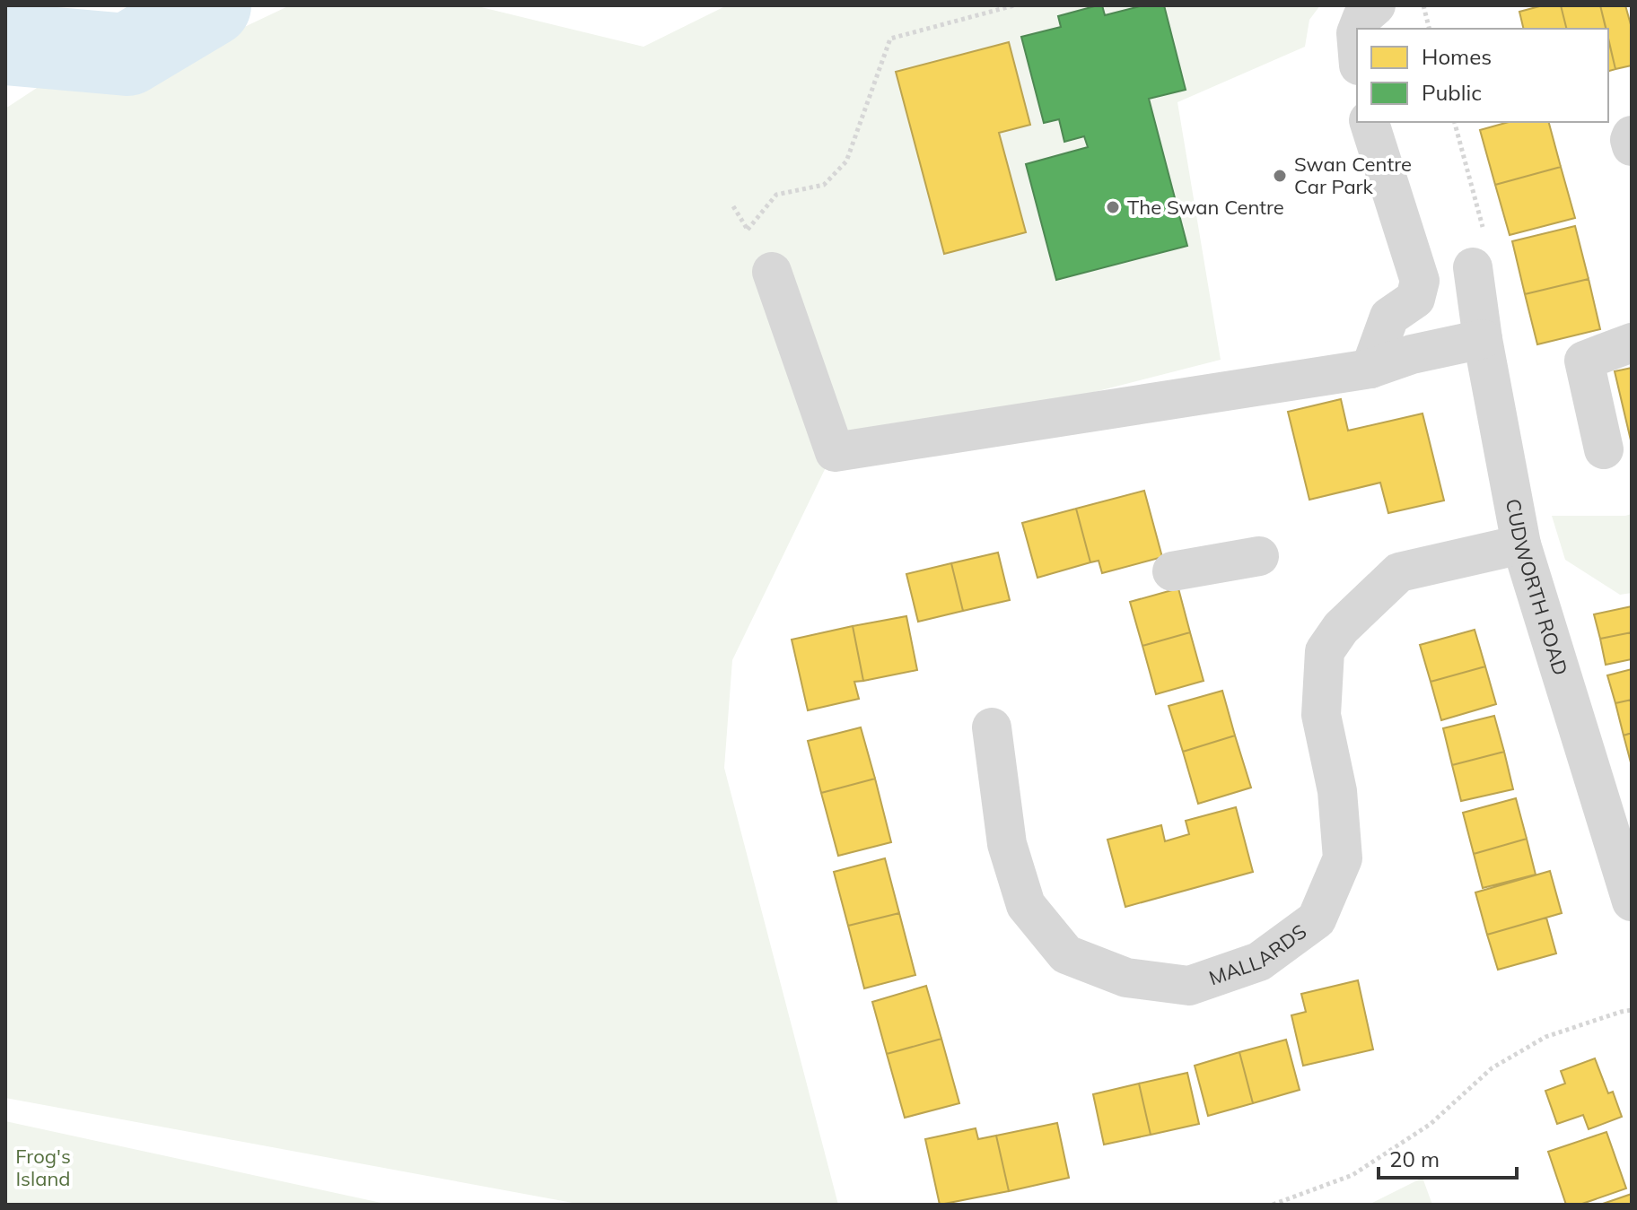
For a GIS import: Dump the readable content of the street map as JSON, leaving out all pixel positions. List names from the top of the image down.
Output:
{
  "streets": {
    "street": ["CUDWORTH ROAD", "MALLARDS"]
  },
  "crossings": [
    ["CUDWORTH ROAD", "MALLARDS"]
  ],
  "parks": ["Frog's Island"],
  "places": ["Swan Centre Car Park", "The Swan Centre"],
  "legend": ["Homes", "Public"],
  "scale_bar": "20 m"
}
